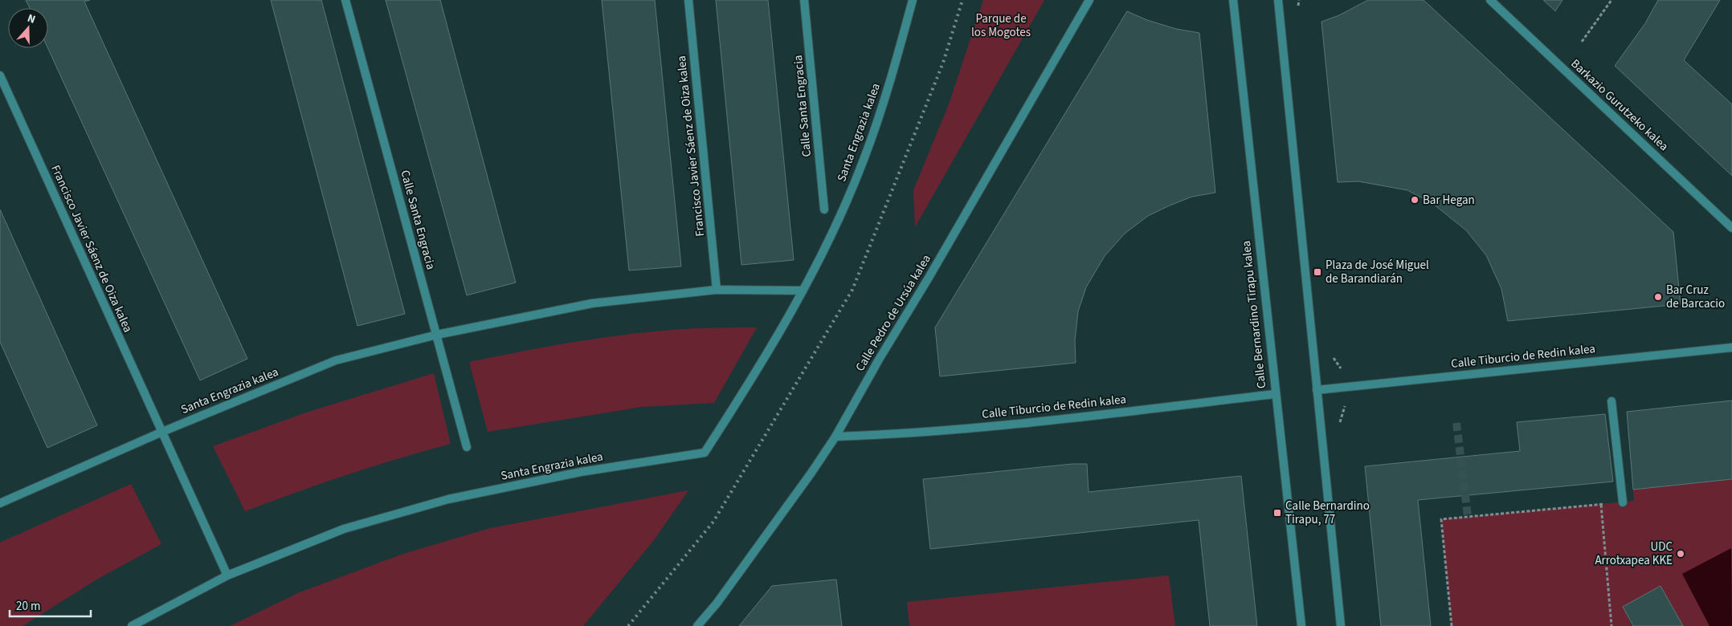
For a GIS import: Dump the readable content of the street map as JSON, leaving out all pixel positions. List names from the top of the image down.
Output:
{
  "streets": {
    "street": [
      "Barkazio Gurutzeko kalea",
      "Calle Santa Engracia",
      "Santa Engrazia kalea",
      "Francisco Javier Sáenz de Oiza kalea",
      "Calle Pedro de Ursúa kalea",
      "Calle Bernardino Tirapu kalea",
      "Calle Tiburcio de Redin kalea"
    ]
  },
  "crossings": [
    ["Calle Santa Engracia", "Santa Engrazia kalea"],
    ["Santa Engrazia kalea", "Francisco Javier Sáenz de Oiza kalea"],
    ["Calle Pedro de Ursúa kalea", "Calle Tiburcio de Redin kalea"],
    ["Calle Bernardino Tirapu kalea", "Calle Tiburcio de Redin kalea"]
  ],
  "parks": ["Parque de los Mogotes"],
  "places": {
    "other": ["Bar Hegan", "Bar Cruz de Barcacio", "UDC Arrotxapea KKE"],
    "transit": ["Plaza de José Miguel de Barandiarán", "Calle Bernardino Tirapu, 77"]
  },
  "scale_bar": "20 m",
  "north": "top"
}
